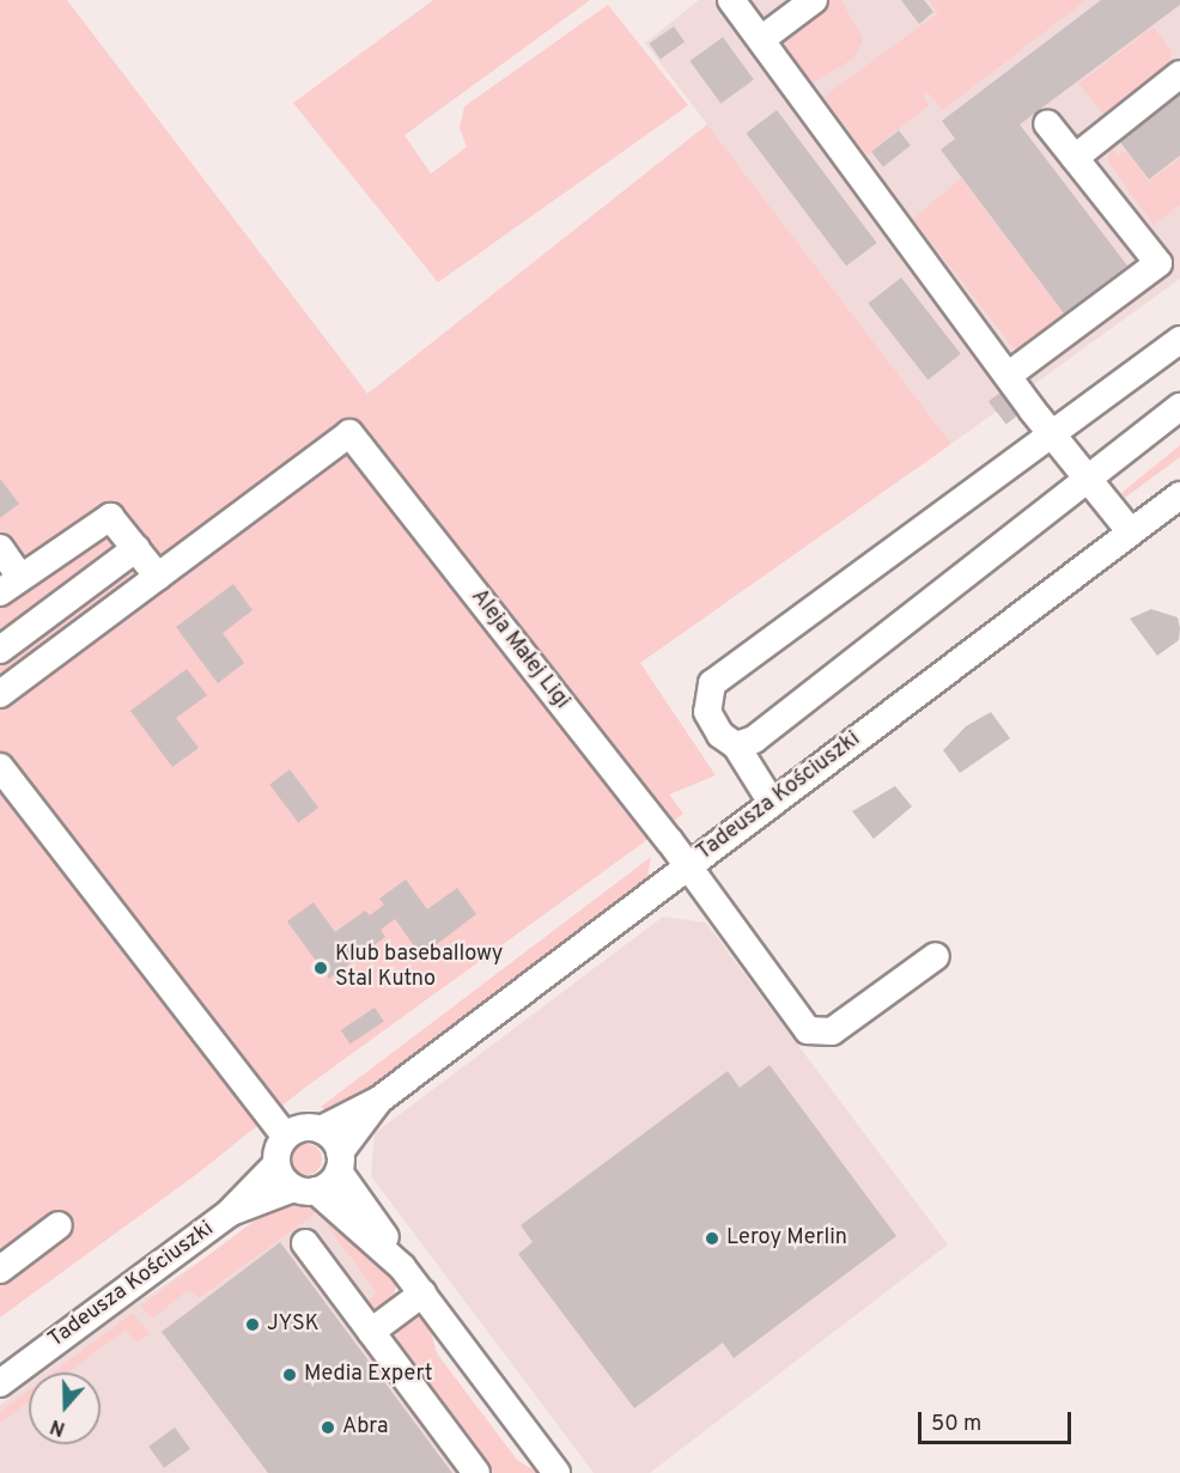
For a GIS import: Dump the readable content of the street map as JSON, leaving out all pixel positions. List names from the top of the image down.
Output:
{
  "streets": {
    "street": ["Aleja Małej Ligi", "Tadeusza Kościuszki"]
  },
  "crossings": [
    ["Aleja Małej Ligi", "Tadeusza Kościuszki"]
  ],
  "places": [
    "Klub baseballowy Stal Kutno",
    "Leroy Merlin",
    "JYSK",
    "Media Expert",
    "Abra"
  ],
  "scale_bar": "50 m",
  "north": "bottom"
}
